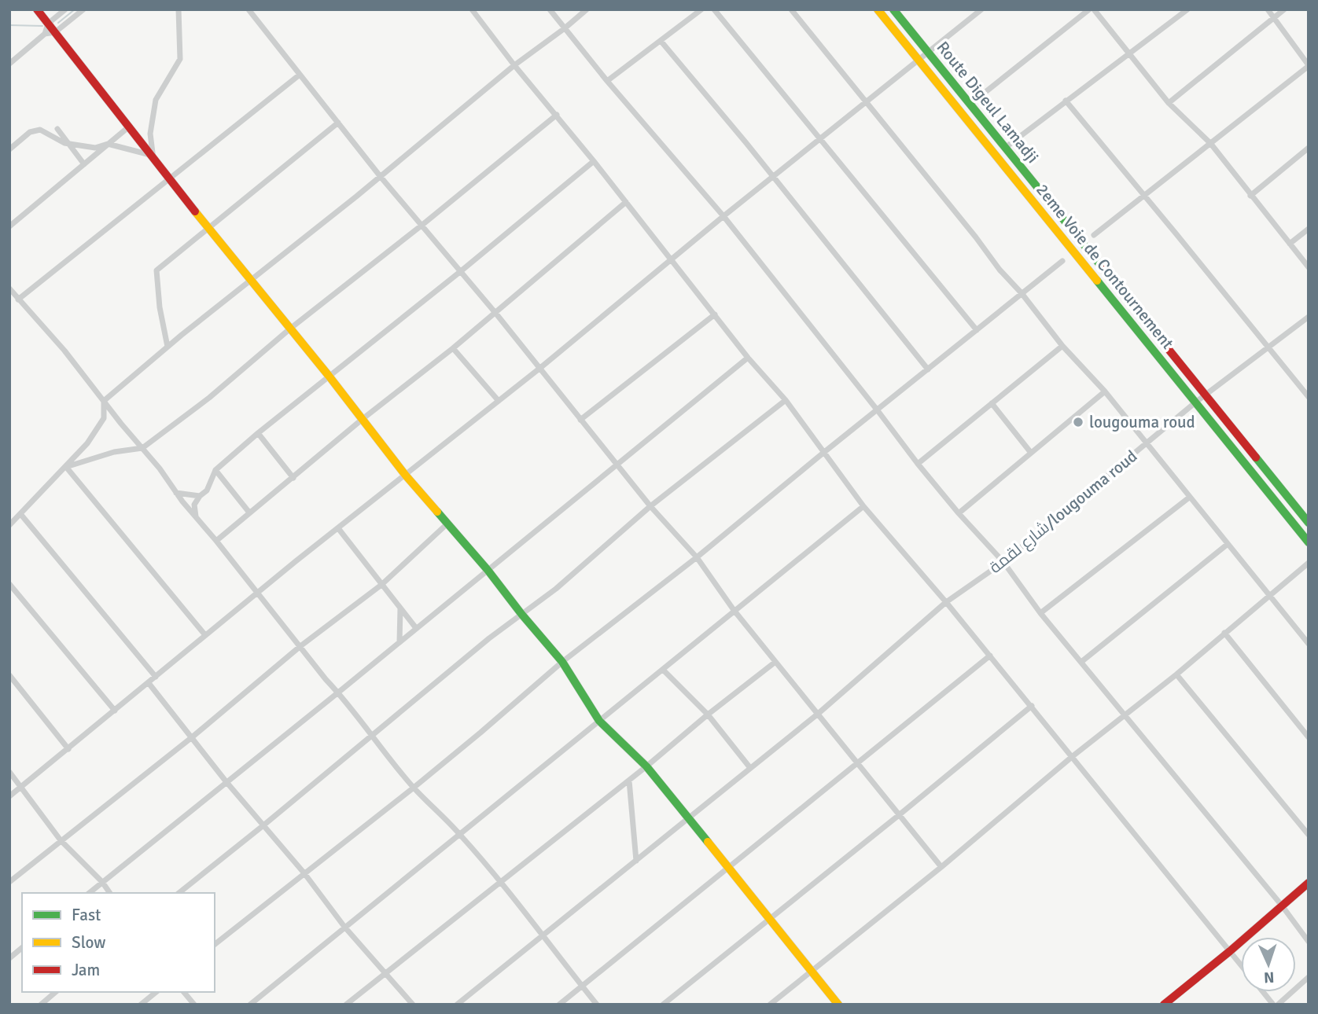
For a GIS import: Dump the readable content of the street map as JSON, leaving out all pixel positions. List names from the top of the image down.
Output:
{
  "streets": {
    "street": ["Route Digeul Lamadji", "2eme Voie de Contournement", "شارع لقمة/lougouma roud"]
  },
  "crossings": [
    ["Route Digeul Lamadji", "شارع لقمة/lougouma roud"],
    ["2eme Voie de Contournement", "شارع لقمة/lougouma roud"]
  ],
  "places": ["lougouma roud"],
  "legend": ["Fast", "Slow", "Jam"],
  "north": "bottom"
}
